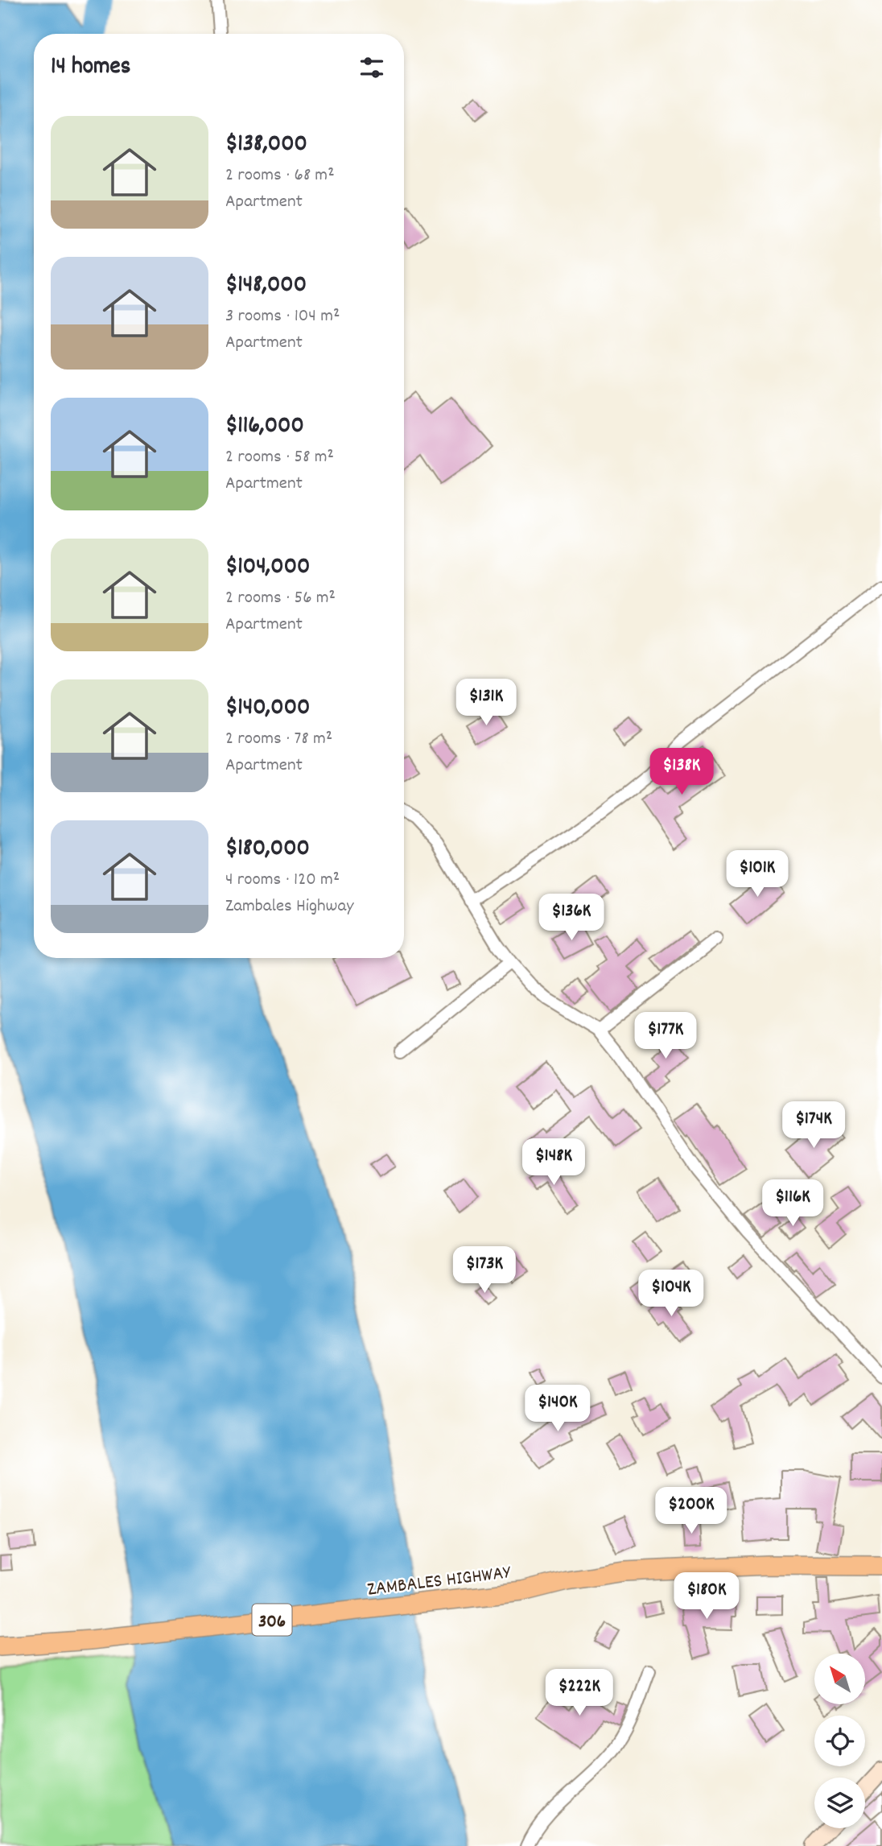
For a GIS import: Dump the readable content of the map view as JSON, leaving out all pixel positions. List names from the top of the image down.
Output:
{
  "streets": {
    "main road": ["ZAMBALES HIGHWAY", "306"]
  },
  "north": "top left",
  "page": {
    "heading": "14 homes",
    "list": [
      {
        "name": "$138,000",
        "note": "2 rooms · 68 m² · Apartment"
      },
      {
        "name": "$148,000",
        "note": "3 rooms · 104 m² · Apartment"
      },
      {
        "name": "$116,000",
        "note": "2 rooms · 58 m² · Apartment"
      },
      {
        "name": "$104,000",
        "note": "2 rooms · 56 m² · Apartment"
      },
      {
        "name": "$140,000",
        "note": "2 rooms · 78 m² · Apartment"
      },
      {
        "name": "$180,000",
        "note": "4 rooms · 120 m² · Zambales Highway"
      }
    ],
    "price": [
      "$131K",
      "$138K",
      "$101K",
      "$136K",
      "$177K",
      "$174K",
      "$148K",
      "$116K",
      "$173K",
      "$104K",
      "$140K",
      "$200K",
      "$180K",
      "$222K"
    ]
  }
}
